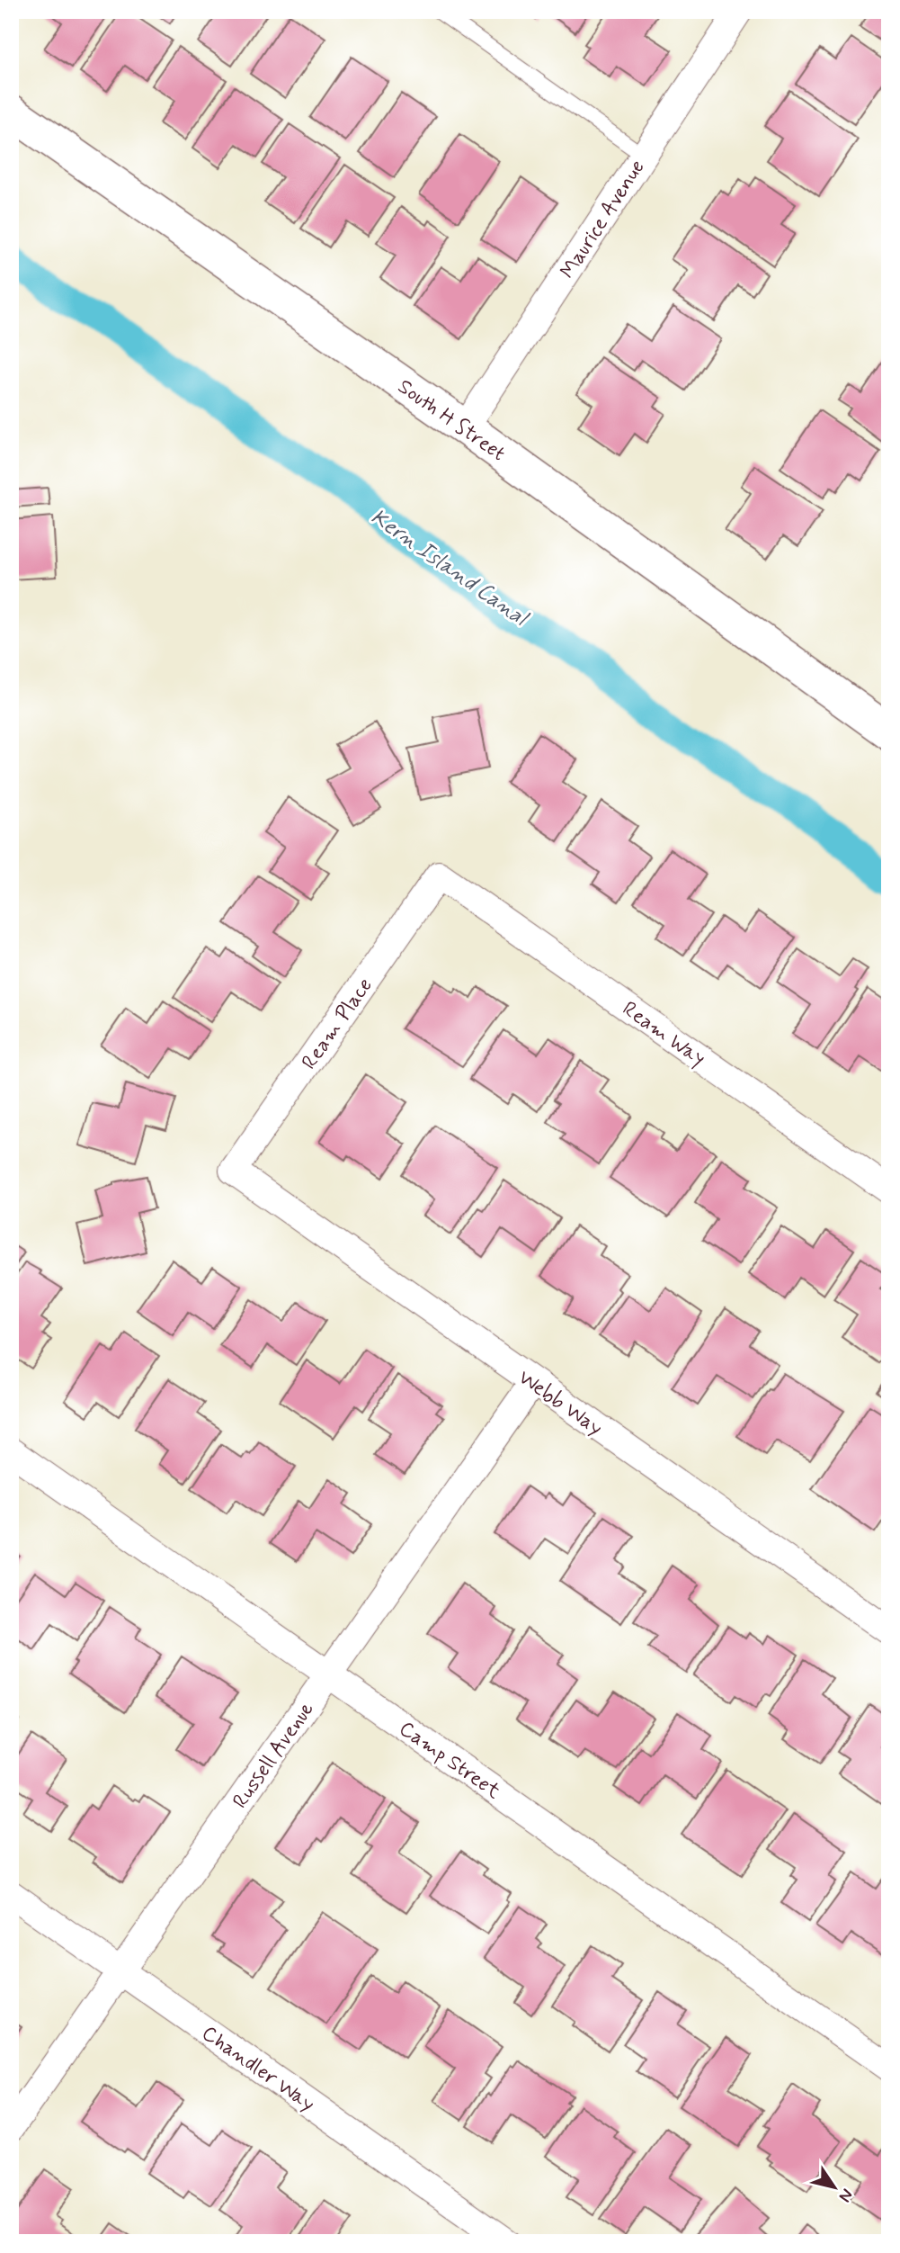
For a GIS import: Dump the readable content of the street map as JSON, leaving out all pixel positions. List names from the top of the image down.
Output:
{
  "streets": {
    "street": [
      "Maurice Avenue",
      "South H Street",
      "Ream Place",
      "Ream Way",
      "Webb Way",
      "Russell Avenue",
      "Camp Street",
      "Chandler Way"
    ]
  },
  "crossings": [
    ["Maurice Avenue", "South H Street"],
    ["Ream Place", "Ream Way"],
    ["Ream Place", "Webb Way"],
    ["Webb Way", "Russell Avenue"],
    ["Russell Avenue", "Camp Street"],
    ["Russell Avenue", "Chandler Way"]
  ],
  "water": ["Kern Island Canal"],
  "north": "bottom right"
}
